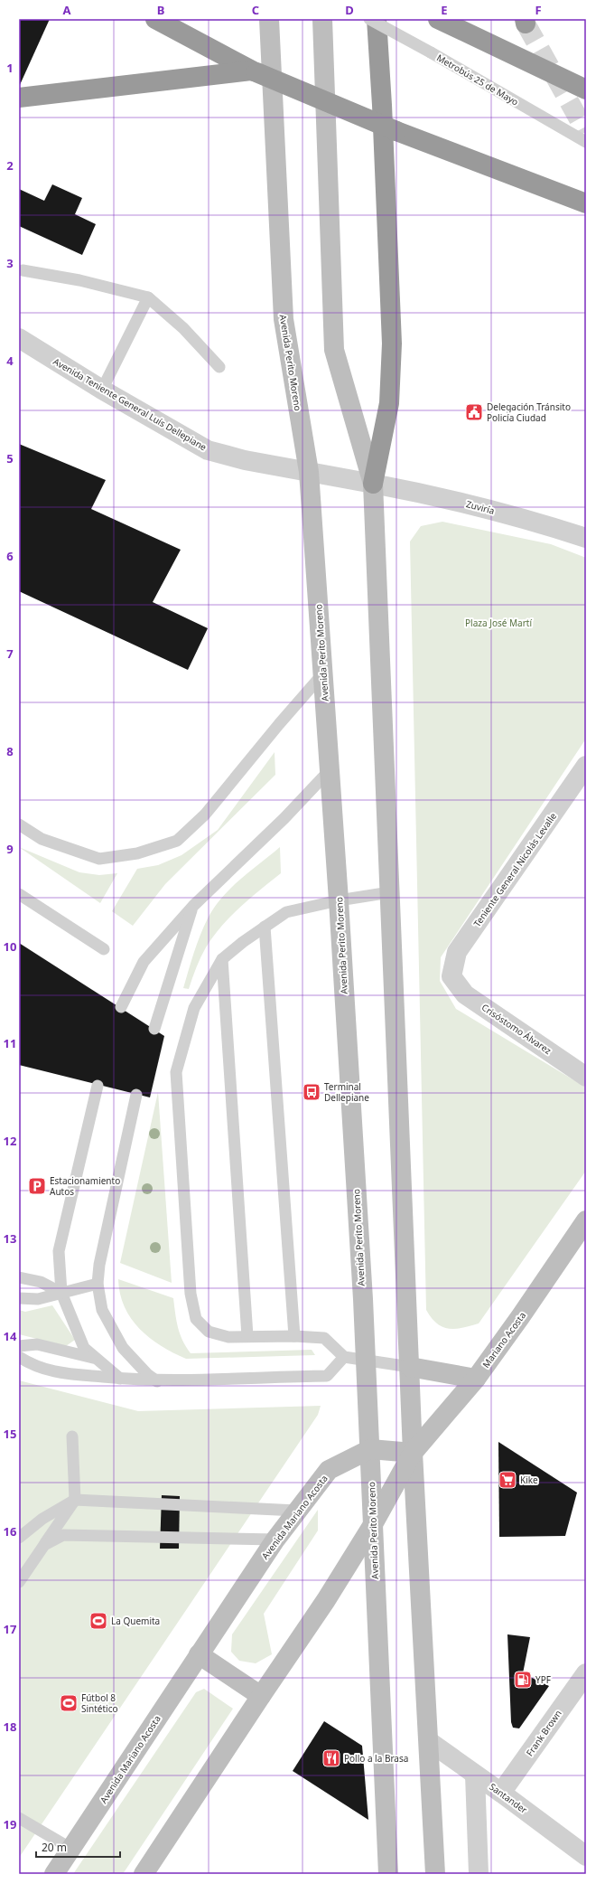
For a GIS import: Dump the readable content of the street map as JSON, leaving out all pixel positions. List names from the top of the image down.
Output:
{
  "streets": {
    "main road": ["Avenida Perito Moreno", "Mariano Acosta", "Avenida Mariano Acosta"],
    "street": [
      "Avenida Teniente General Luís Dellepiane",
      "Zuviría",
      "Teniente General Nicolás Levalle",
      "Crisóstomo Álvarez",
      "Frank Brown",
      "Santander"
    ],
    "lane": ["Metrobús 25 de Mayo"]
  },
  "crossings": [
    ["Avenida Perito Moreno", "Avenida Teniente General Luís Dellepiane"],
    ["Avenida Perito Moreno", "Avenida Mariano Acosta"],
    ["Avenida Teniente General Luís Dellepiane", "Zuviría"],
    ["Teniente General Nicolás Levalle", "Crisóstomo Álvarez"],
    ["Frank Brown", "Santander"]
  ],
  "parks": ["Plaza José Martí"],
  "places": {
    "public building": ["Delegación Tránsito Policía Ciudad"],
    "bus stop": ["Terminal Dellepiane"],
    "parking": ["Estacionamiento Autos"],
    "supermarket": ["Kike"],
    "sports": ["La Quemita", "Fútbol 8 Sintético"],
    "fuel station": ["YPF"],
    "restaurant": ["Pollo a la Brasa"]
  },
  "scale_bar": "20 m",
  "grid": {
    "columns": [
      "A",
      "B",
      "C",
      "D",
      "E",
      "F"
    ],
    "rows": [
      "1",
      "2",
      "3",
      "4",
      "5",
      "6",
      "7",
      "8",
      "9",
      "10",
      "11",
      "12",
      "13",
      "14",
      "15",
      "16",
      "17",
      "18",
      "19"
    ]
  }
}
